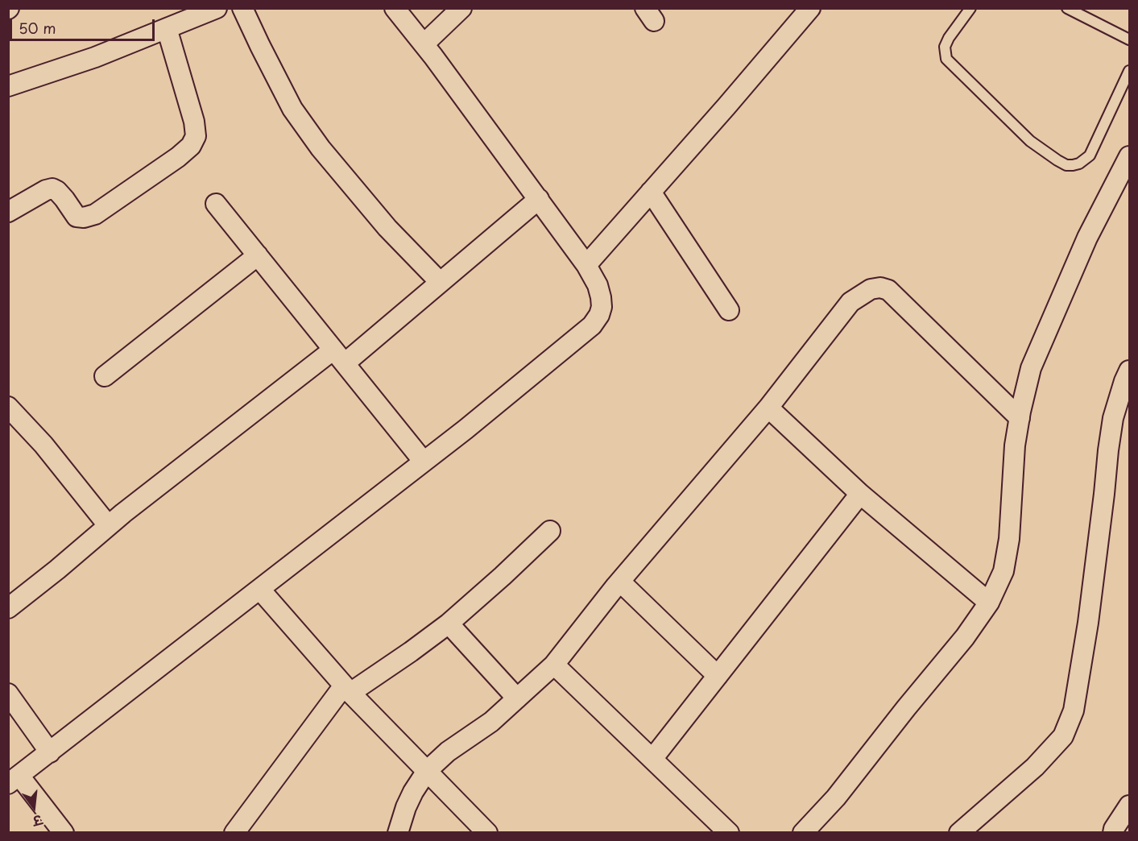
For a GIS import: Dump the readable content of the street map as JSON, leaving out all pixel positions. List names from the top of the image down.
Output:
{
  "scale_bar": "50 m",
  "north": "bottom"
}
